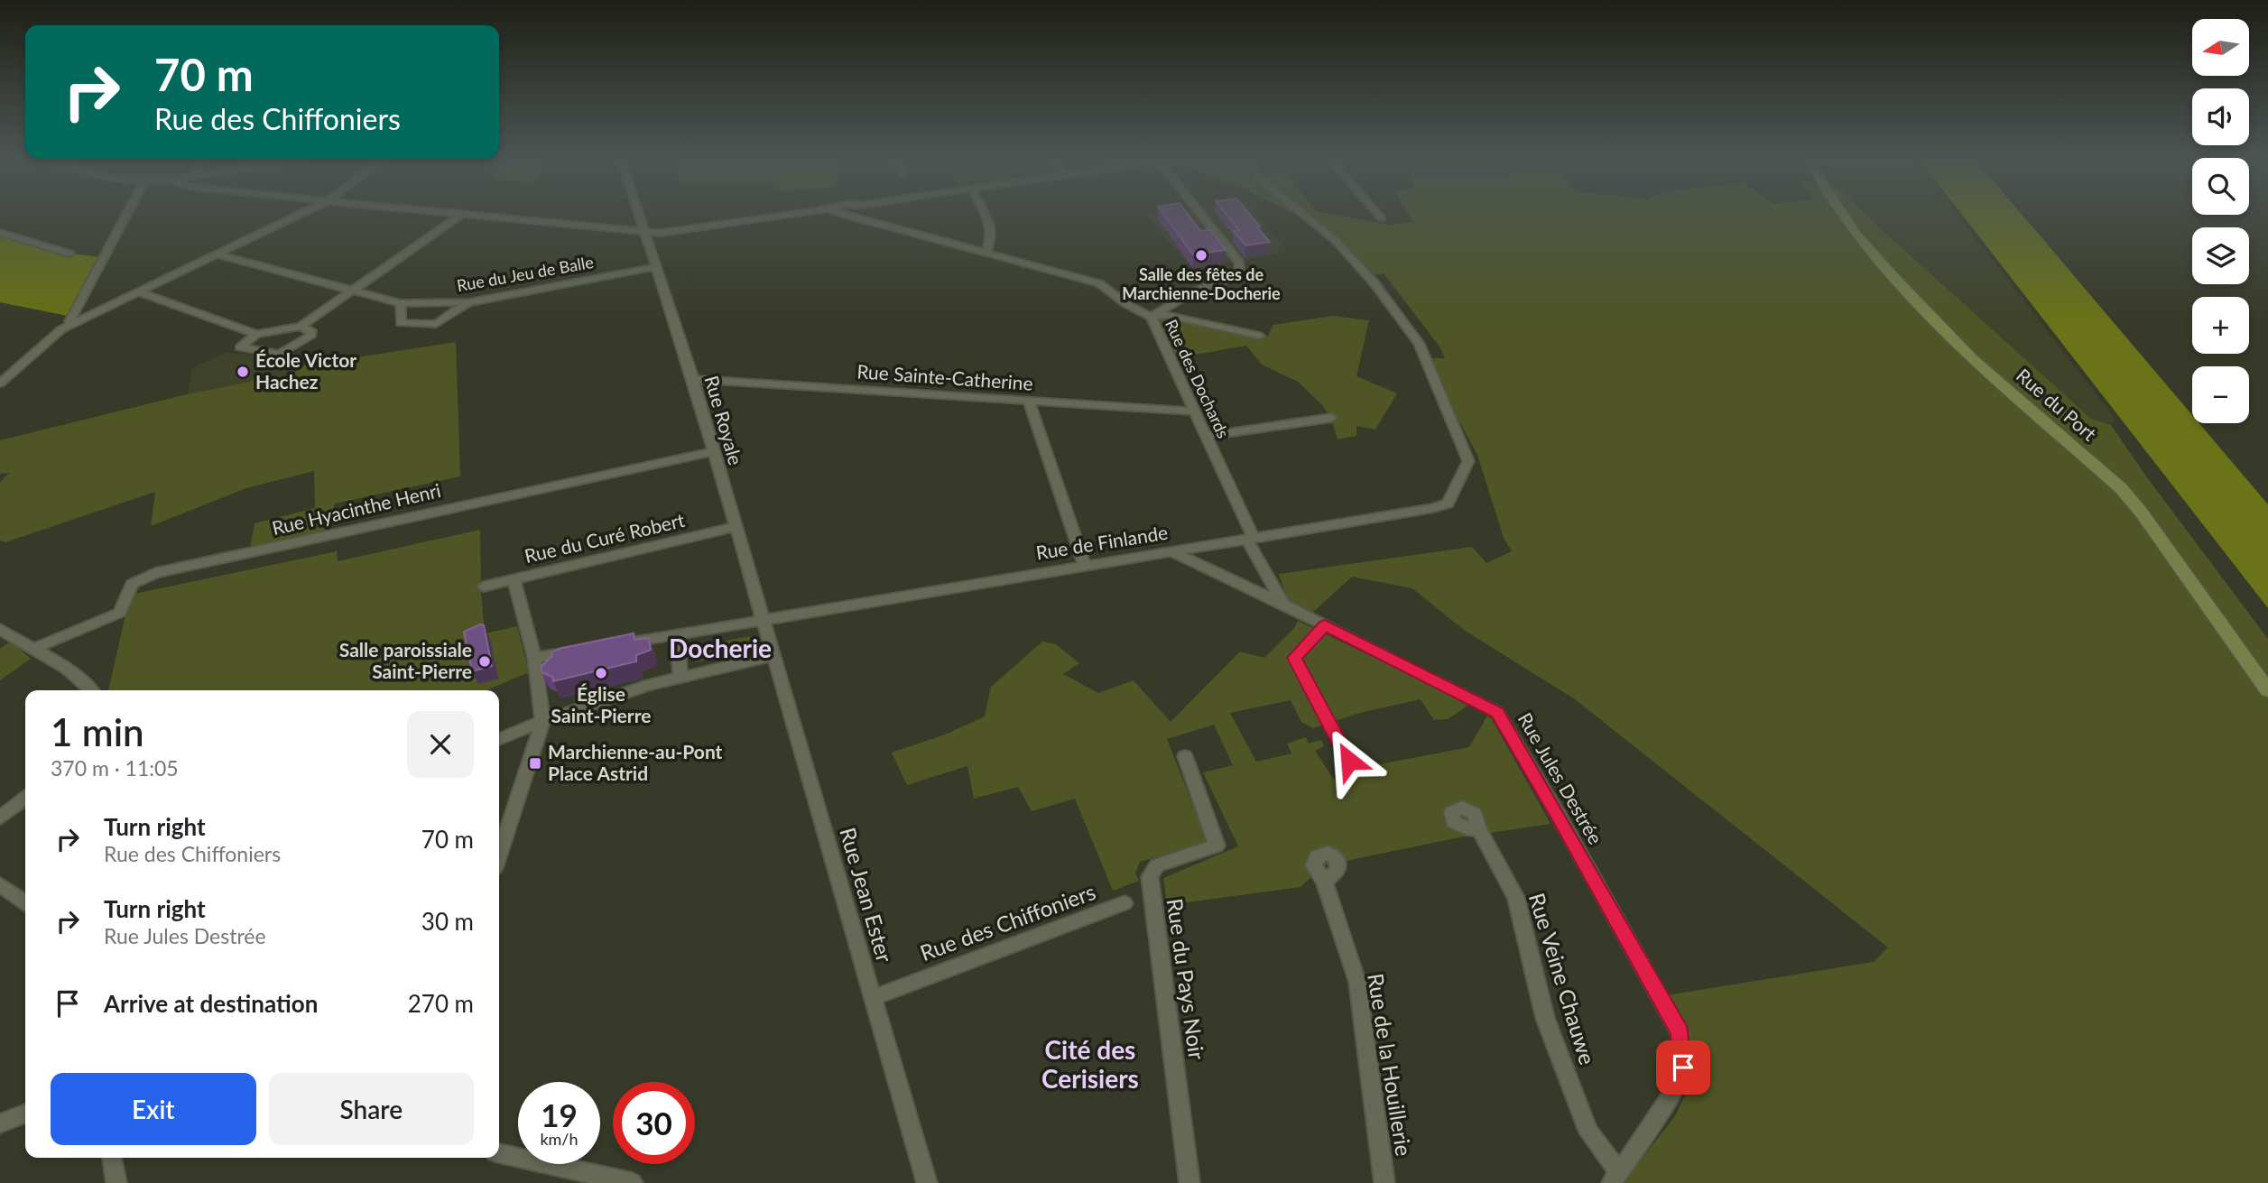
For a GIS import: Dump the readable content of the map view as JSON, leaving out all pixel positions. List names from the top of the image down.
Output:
{
  "streets": {
    "main road": ["Rue du Port"],
    "street": [
      "Rue du Jeu de Balle",
      "Rue Sainte-Catherine",
      "Rue des Dochards",
      "Rue Royale",
      "Rue Hyacinthe Henri",
      "Rue du Curé Robert",
      "Rue de Finlande",
      "Rue Jules Destrée",
      "Rue Jean Ester",
      "Rue des Chiffoniers",
      "Rue du Pays Noir",
      "Rue Veine Chauwe",
      "Rue de la Houillerie"
    ]
  },
  "crossings": [
    ["Rue du Jeu de Balle", "Rue Royale"],
    ["Rue Sainte-Catherine", "Rue des Dochards"],
    ["Rue Sainte-Catherine", "Rue Royale"],
    ["Rue des Dochards", "Rue de Finlande"],
    ["Rue des Dochards", "Rue Jules Destrée"],
    ["Rue Royale", "Rue Hyacinthe Henri"],
    ["Rue Royale", "Rue du Curé Robert"],
    ["Rue Royale", "Rue de Finlande"],
    ["Rue Royale", "Rue Jean Ester"],
    ["Rue de Finlande", "Rue Jules Destrée"],
    ["Rue de Finlande", "Rue Jean Ester"],
    ["Rue Jules Destrée", "Rue Veine Chauwe"],
    ["Rue Jean Ester", "Rue des Chiffoniers"]
  ],
  "districts": ["Docherie", "Cité des Cerisiers"],
  "places": {
    "other": [
      "Salle des fêtes de Marchienne-Docherie",
      "École Victor Hachez",
      "Salle paroissiale Saint-Pierre",
      "Église Saint-Pierre"
    ],
    "transit": ["Marchienne-au-Pont Place Astrid"]
  },
  "north": "left",
  "page": {
    "map_buttons": ["+", "−"],
    "turn": ["70 m", "Rue des Chiffoniers"],
    "heading": ["1 min", "370 m · 11:05"],
    "list": [
      {
        "name": "Turn right",
        "note": "Rue des Chiffoniers",
        "value": "70 m"
      },
      {
        "name": "Turn right",
        "note": "Rue Jules Destrée",
        "value": "30 m"
      },
      {
        "name": "Arrive at destination",
        "value": "270 m"
      }
    ],
    "buttons": ["Exit", "Share"],
    "speed": "19 km/h",
    "limit": "30"
  }
}
